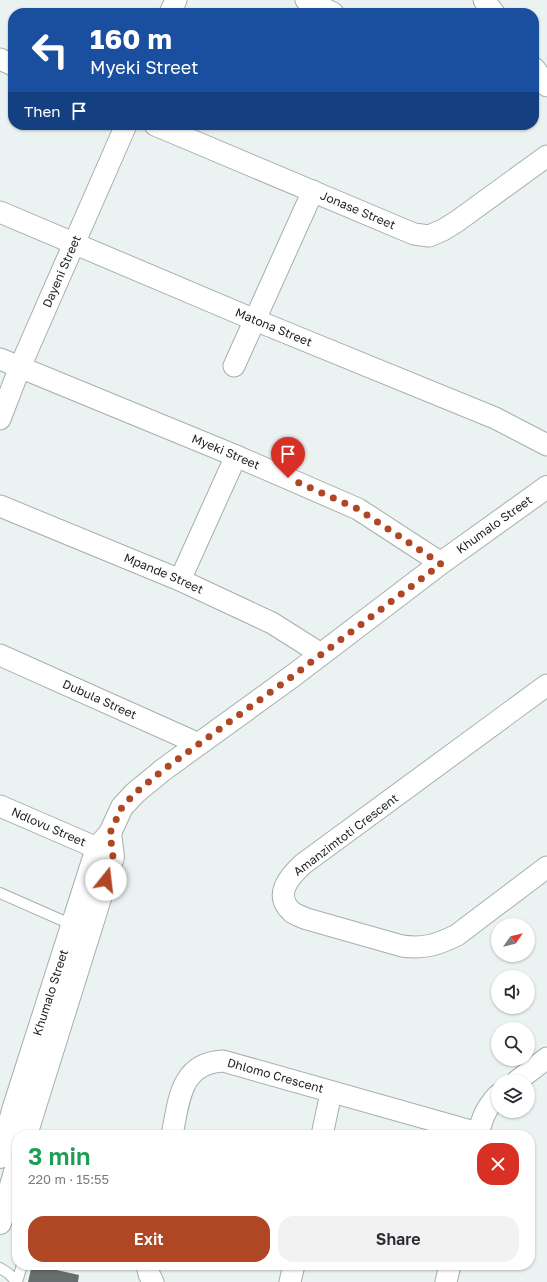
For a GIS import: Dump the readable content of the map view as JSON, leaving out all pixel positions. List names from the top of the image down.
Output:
{
  "streets": {
    "street": [
      "Jonase Street",
      "Dayeni Street",
      "Matona Street",
      "Myeki Street",
      "Khumalo Street",
      "Mpande Street",
      "Dubula Street",
      "Ndlovu Street",
      "Amanzimtoti Crescent",
      "Dhlomo Crescent"
    ]
  },
  "crossings": [
    ["Dayeni Street", "Matona Street"],
    ["Dayeni Street", "Myeki Street"],
    ["Myeki Street", "Khumalo Street"],
    ["Khumalo Street", "Mpande Street"],
    ["Khumalo Street", "Dubula Street"],
    ["Khumalo Street", "Ndlovu Street"]
  ],
  "north": "top right",
  "page": {
    "turn": ["160 m", "Myeki Street"],
    "then": "Then",
    "heading": ["3 min", "220 m · 15:55"],
    "buttons": ["Exit", "Share"]
  }
}
